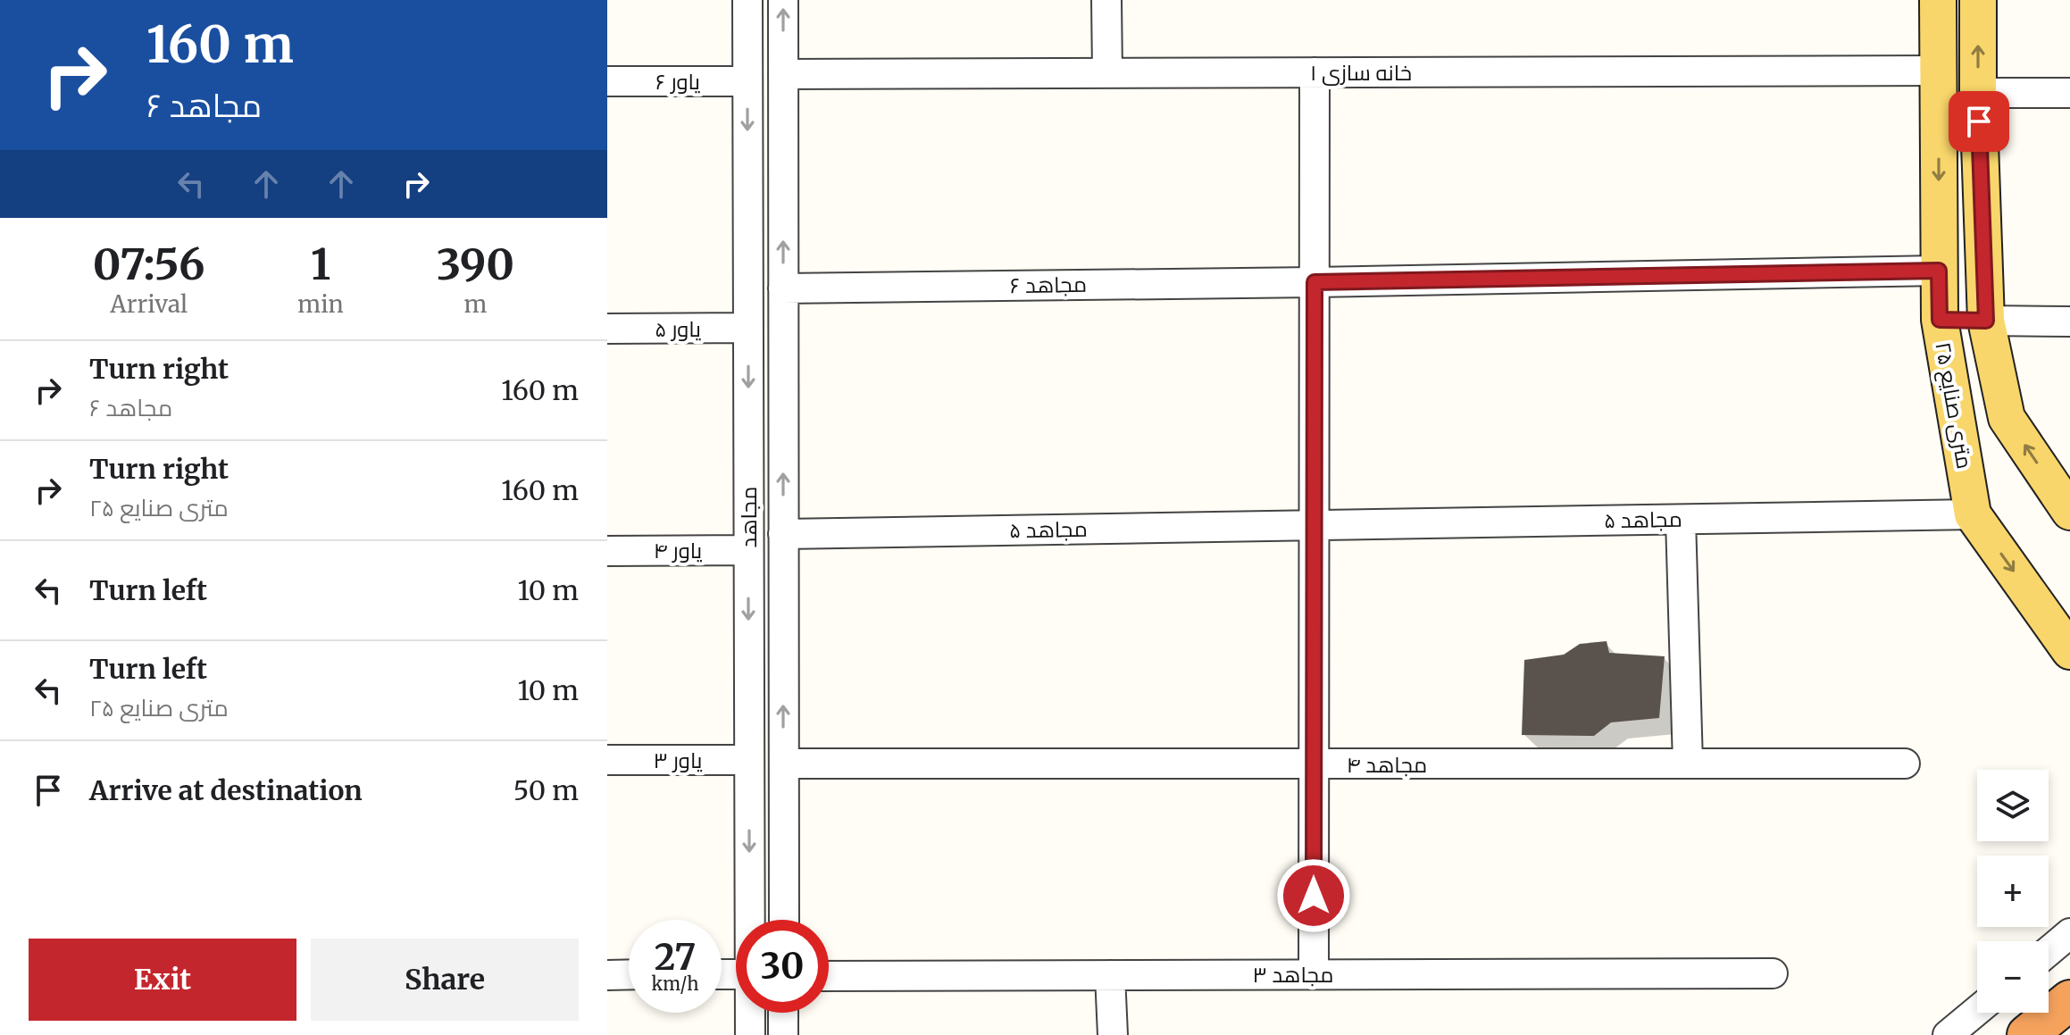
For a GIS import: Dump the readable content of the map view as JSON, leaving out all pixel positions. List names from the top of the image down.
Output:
{
  "streets": {
    "main road": ["۲۵ متری صنایع"],
    "street": [
      "خانه سازی ۱",
      "یاور ۶",
      "مجاهد ۶",
      "یاور ۵",
      "مجاهد",
      "۵ مجاهد",
      "مجاهد ۵",
      "یاور ۴",
      "یاور ۳",
      "مجاهد ۴",
      "مجاهد ۳"
    ]
  },
  "crossings": [
    ["خانه سازی ۱", "۲۵ متری صنایع"],
    ["خانه سازی ۱", "مجاهد"],
    ["یاور ۶", "مجاهد"],
    ["مجاهد ۶", "۲۵ متری صنایع"],
    ["مجاهد ۶", "مجاهد"],
    ["یاور ۵", "مجاهد"],
    ["۲۵ متری صنایع", "۵ مجاهد"],
    ["مجاهد", "مجاهد ۵"],
    ["مجاهد", "یاور ۴"],
    ["مجاهد", "یاور ۳"],
    ["مجاهد", "مجاهد ۴"],
    ["۵ مجاهد", "مجاهد ۵"]
  ],
  "page": {
    "turn": ["160 m", "۶ مجاهد"],
    "eta": [
      "07:56",
      "Arrival",
      "1",
      "min",
      "390",
      "m"
    ],
    "list": [
      {
        "name": "Turn right",
        "note": "۶ مجاهد",
        "value": "160 m"
      },
      {
        "name": "Turn right",
        "note": "۲۵ متری صنایع",
        "value": "160 m"
      },
      {
        "name": "Turn left",
        "value": "10 m"
      },
      {
        "name": "Turn left",
        "note": "۲۵ متری صنایع",
        "value": "10 m"
      },
      {
        "name": "Arrive at destination",
        "value": "50 m"
      }
    ],
    "map_buttons": ["+", "−"],
    "speed": "27 km/h",
    "limit": "30",
    "buttons": ["Exit", "Share"]
  }
}
